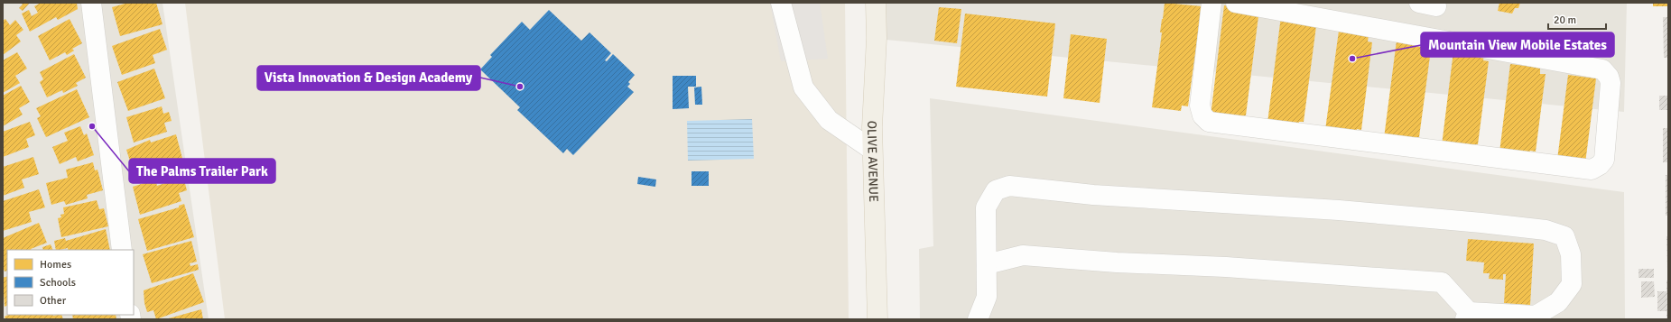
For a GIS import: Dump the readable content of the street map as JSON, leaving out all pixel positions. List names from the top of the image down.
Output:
{
  "streets": {
    "main road": ["OLIVE AVENUE"]
  },
  "places": ["Mountain View Mobile Estates", "Vista Innovation & Design Academy", "The Palms Trailer Park"],
  "legend": ["Homes", "Schools", "Other"],
  "scale_bar": "20 m"
}
